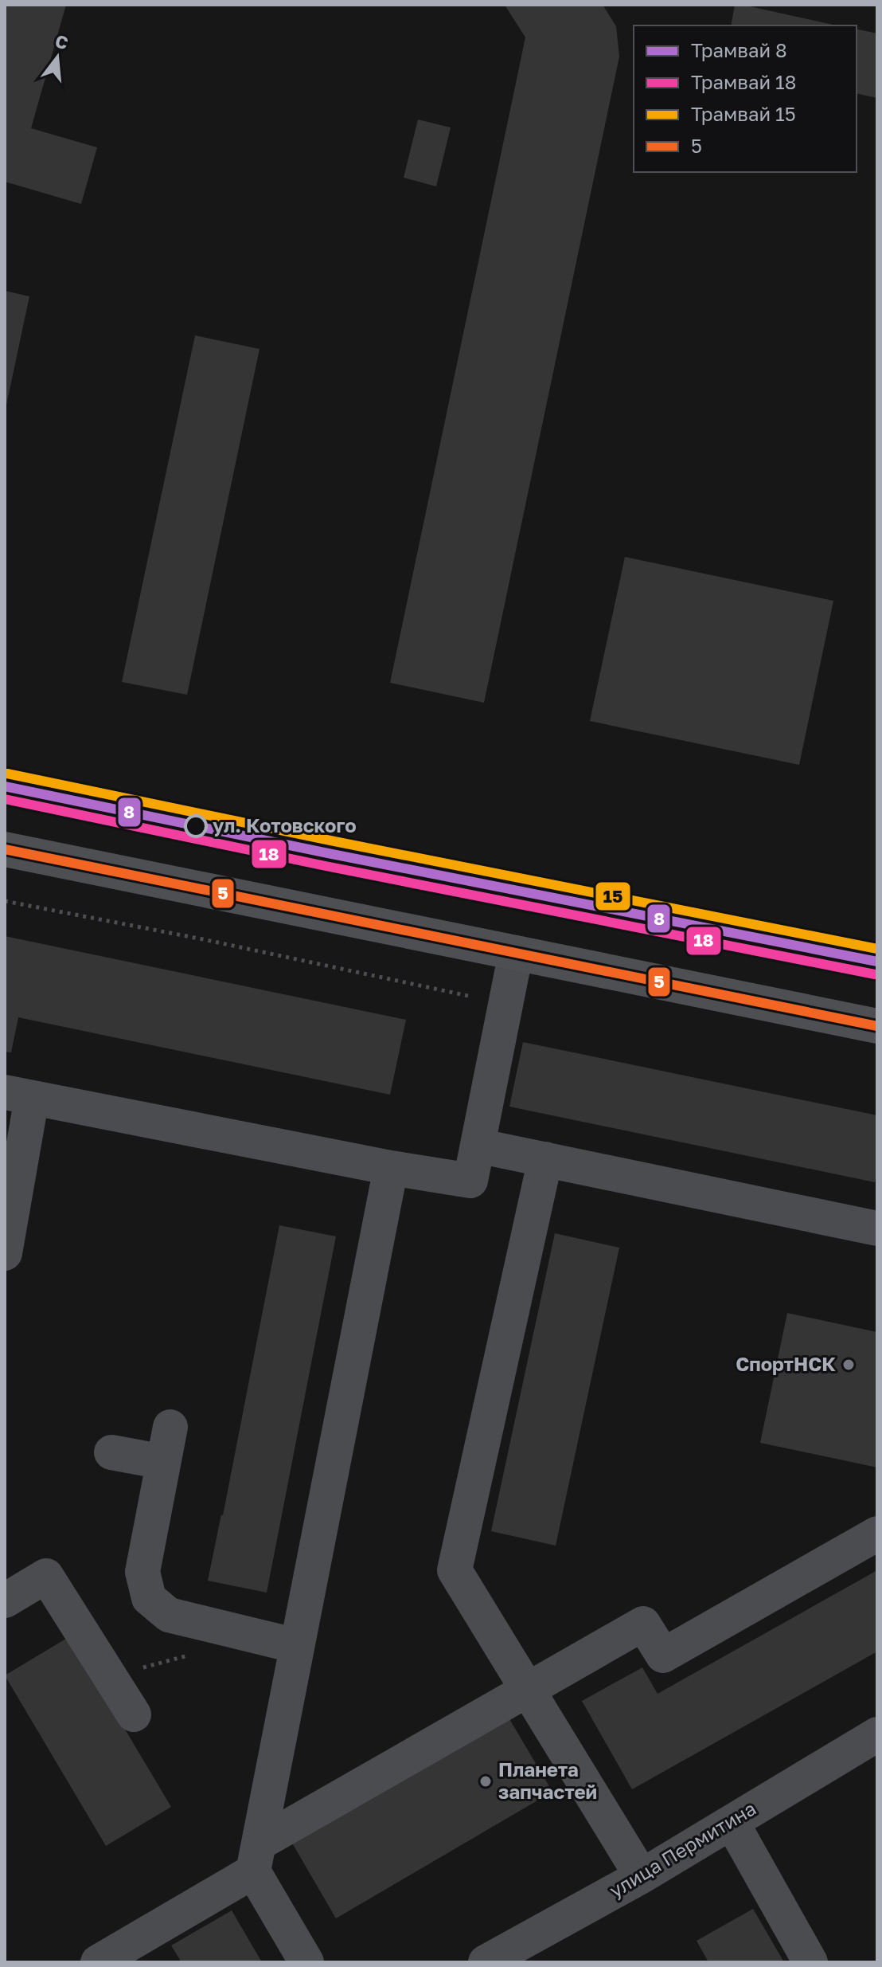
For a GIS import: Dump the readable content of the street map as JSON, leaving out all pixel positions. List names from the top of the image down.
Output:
{
  "streets": {
    "street": ["улица Пермитина"]
  },
  "places": ["ул. Котовского", "СпортНСК", "Планета запчастей"],
  "lines": [
    "tram line 15",
    "tram line 8",
    "tram line 18",
    "transit line 5"
  ],
  "legend": [
    "Трамвай 8",
    "Трамвай 18",
    "Трамвай 15",
    "5"
  ],
  "north": "top"
}
